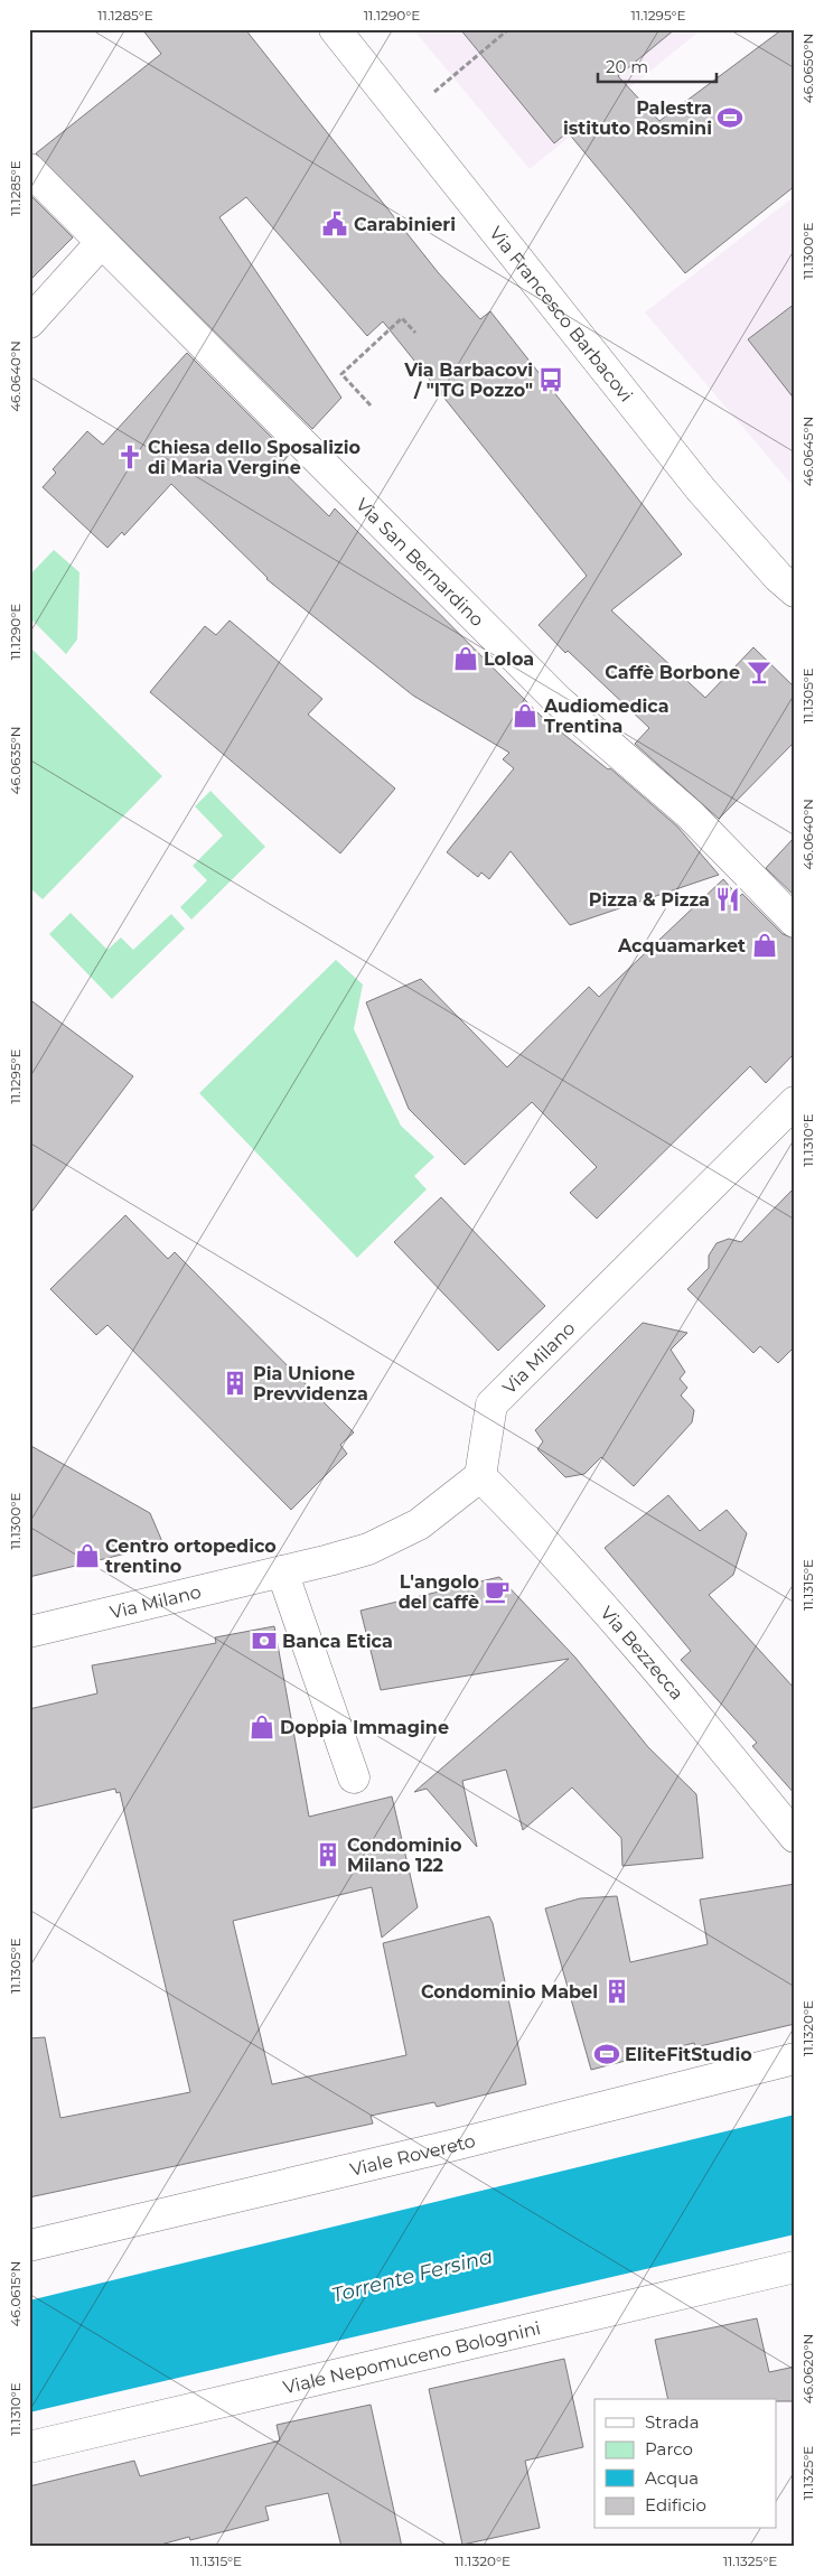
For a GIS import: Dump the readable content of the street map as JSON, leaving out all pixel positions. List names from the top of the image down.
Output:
{
  "streets": {
    "street": [
      "Via Francesco Barbacovi",
      "Via San Bernardino",
      "Via Milano",
      "Via Bezzecca",
      "Viale Rovereto",
      "Viale Nepomuceno Bolognini"
    ]
  },
  "crossings": [
    ["Via Milano", "Via Bezzecca"]
  ],
  "water": ["Torrente Fersina"],
  "places": {
    "sports": ["Palestra istituto Rosmini", "EliteFitStudio"],
    "public building": ["Carabinieri"],
    "bus stop": ["Via Barbacovi / \"ITG Pozzo\""],
    "church": ["Chiesa dello Sposalizio di Maria Vergine"],
    "shop": [
      "Loloa",
      "Audiomedica Trentina",
      "Acquamarket",
      "Centro ortopedico trentino",
      "Doppia Immagine"
    ],
    "bar": ["Caffè Borbone"],
    "restaurant": ["Pizza & Pizza"],
    "building": ["Pia Unione Prevvidenza", "Condominio Milano 122", "Condominio Mabel"],
    "cafe": ["L'angolo del caffè"],
    "bank": ["Banca Etica"]
  },
  "legend": [
    "Strada",
    "Parco",
    "Acqua",
    "Edificio"
  ],
  "scale_bar": "20 m",
  "coordinates": [
    "11.1285°E",
    "11.1290°E",
    "11.1295°E",
    "46.0650°N",
    "11.1300°E",
    "46.0640°N",
    "46.0645°N",
    "11.1305°E",
    "46.0635°N",
    "11.1310°E",
    "11.1315°E",
    "11.1320°E",
    "46.0615°N",
    "46.0620°N",
    "11.1325°E"
  ]
}
